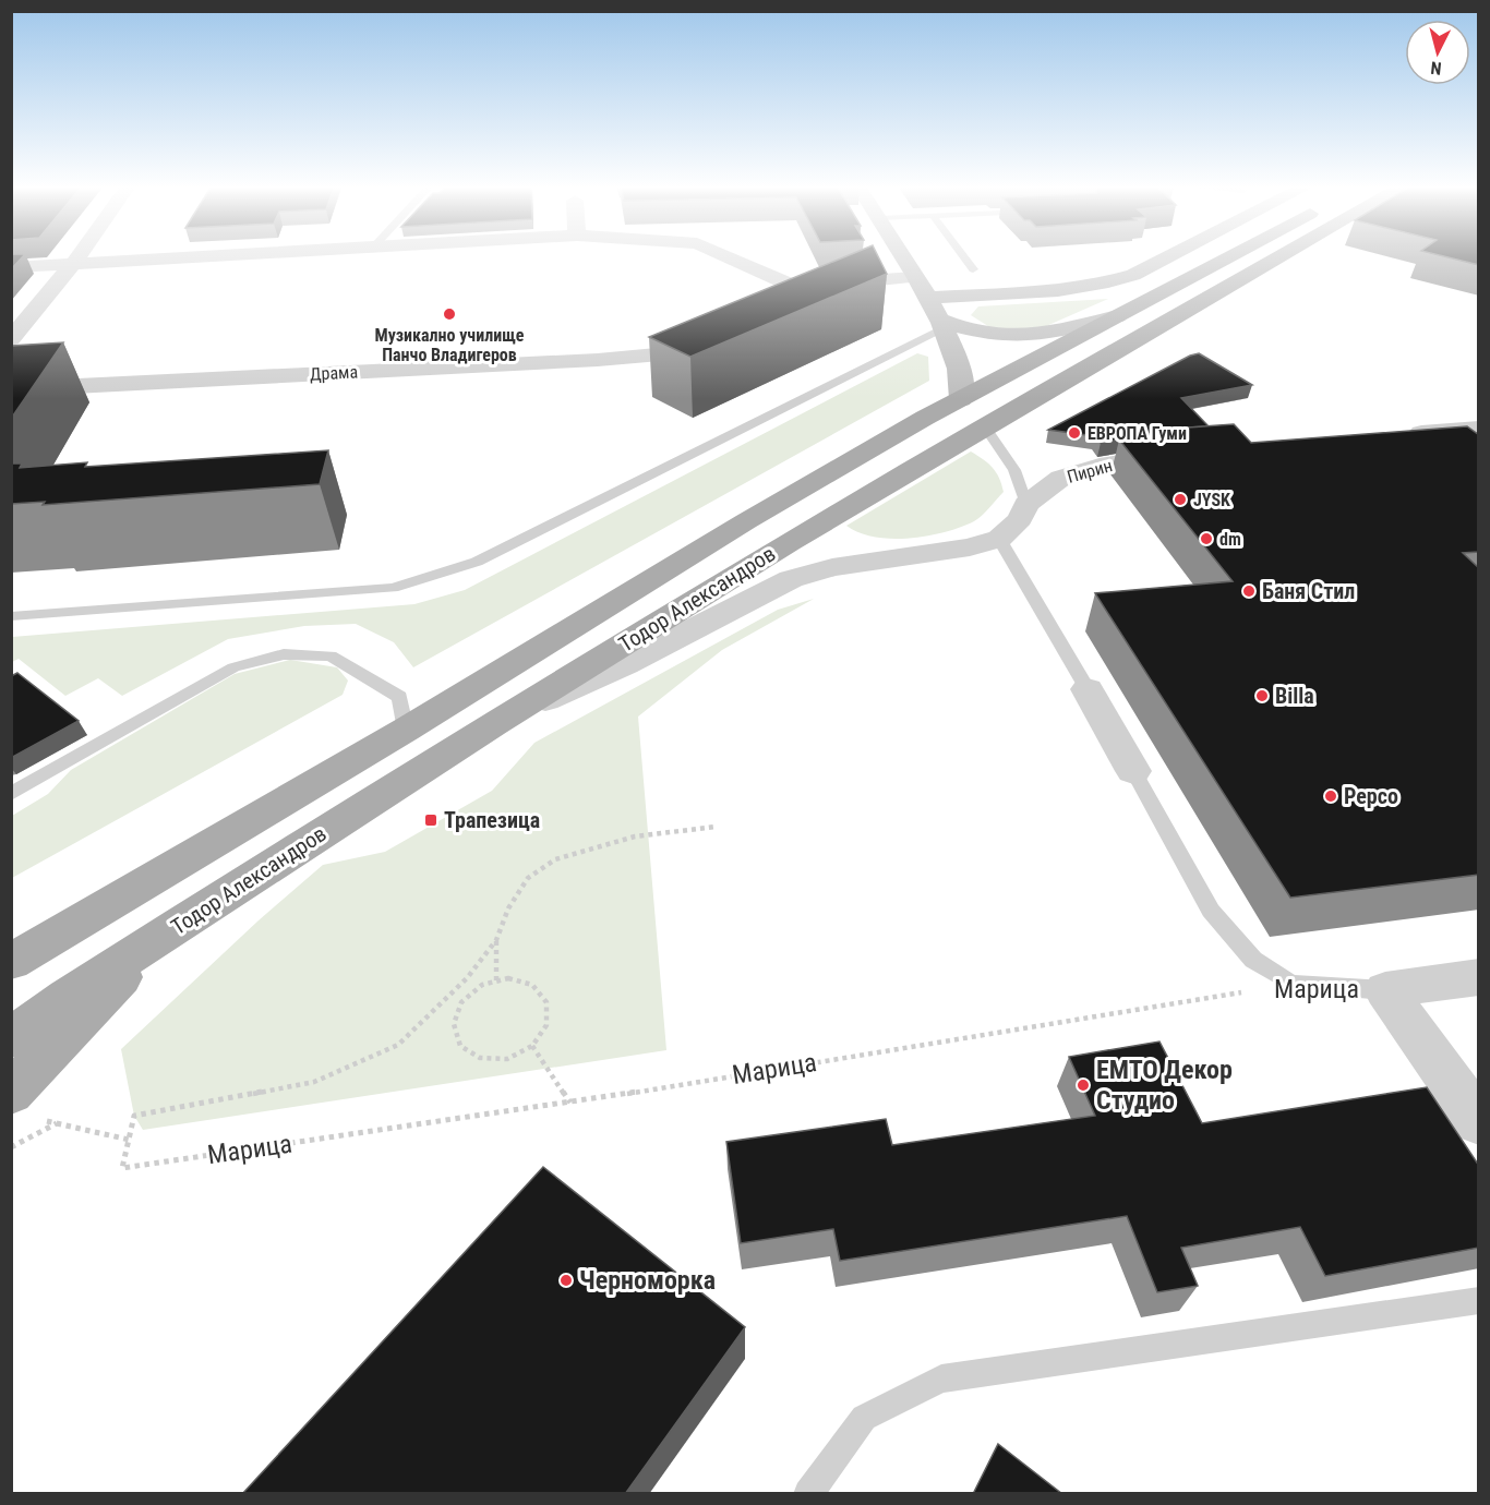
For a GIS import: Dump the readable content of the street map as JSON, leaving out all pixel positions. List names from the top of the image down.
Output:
{
  "streets": {
    "main road": ["Тодор Александров"],
    "street": ["Драма", "Пирин", "Марица"]
  },
  "places": {
    "other": [
      "Музикално училище Панчо Владигеров",
      "ЕВРОПА Гуми",
      "JYSK",
      "dm",
      "Баня Стил",
      "Billa",
      "Pepco",
      "ЕМТО Декор Студио",
      "Черноморка"
    ],
    "transit": ["Трапезица"]
  },
  "north": "bottom"
}
